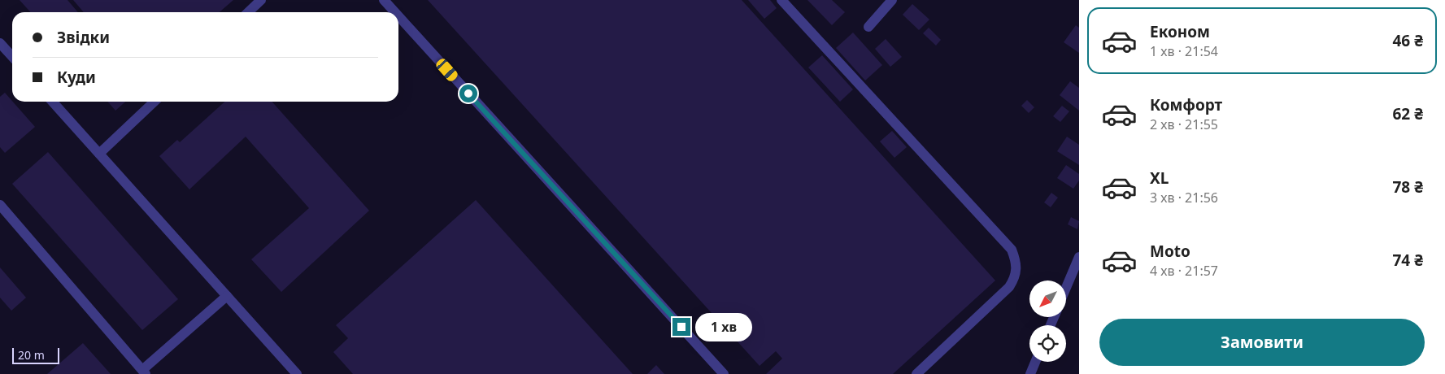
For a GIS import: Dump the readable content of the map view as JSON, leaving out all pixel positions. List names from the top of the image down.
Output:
{
  "scale_bar": "20 m",
  "north": "bottom left",
  "page": {
    "list": [
      {
        "name": "Економ",
        "note": "1 хв · 21:54",
        "value": "46 ₴"
      },
      {
        "name": "Комфорт",
        "note": "2 хв · 21:55",
        "value": "62 ₴"
      },
      {
        "name": "XL",
        "note": "3 хв · 21:56",
        "value": "78 ₴"
      },
      {
        "name": "Moto",
        "note": "4 хв · 21:57",
        "value": "74 ₴"
      }
    ],
    "banner": ["Звідки", "Куди"],
    "buttons": "Замовити",
    "bubble": "1 хв",
    "scale": "20 m"
  }
}
